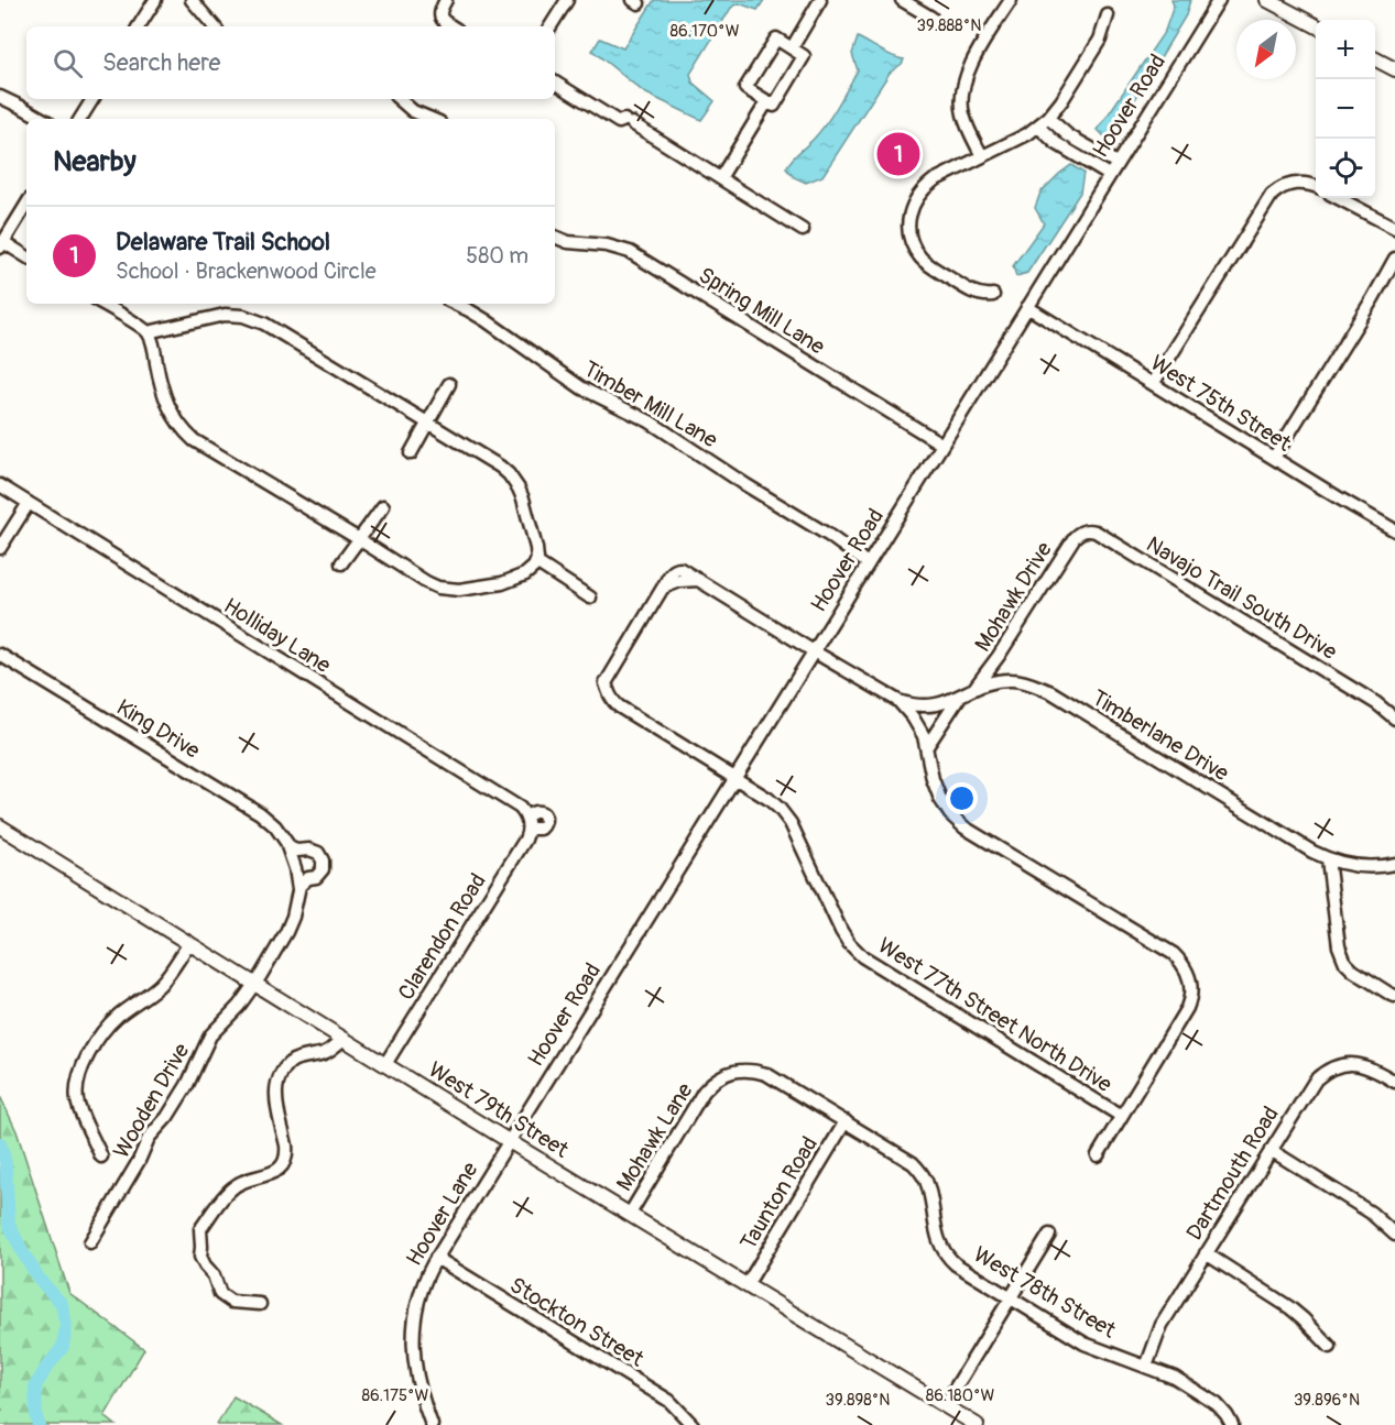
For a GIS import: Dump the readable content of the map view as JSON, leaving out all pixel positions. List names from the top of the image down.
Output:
{
  "streets": {
    "main road": ["West 79th Street"],
    "street": [
      "Hoover Road",
      "Spring Mill Lane",
      "West 75th Street",
      "Timber Mill Lane",
      "Mohawk Drive",
      "Navajo Trail South Drive",
      "Holliday Lane",
      "King Drive",
      "Timberlane Drive",
      "Clarendon Road",
      "West 77th Street North Drive",
      "Wooden Drive",
      "Mohawk Lane",
      "Dartmouth Road",
      "Taunton Road",
      "Hoover Lane",
      "West 78th Street",
      "Stockton Street"
    ]
  },
  "crossings": [
    ["Hoover Road", "Spring Mill Lane"],
    ["Hoover Road", "West 75th Street"],
    ["Hoover Road", "Timber Mill Lane"],
    ["Hoover Road", "West 77th Street North Drive"],
    ["Hoover Road", "West 79th Street"],
    ["Hoover Road", "Hoover Lane"],
    ["Mohawk Drive", "Navajo Trail South Drive"],
    ["Mohawk Drive", "Timberlane Drive"],
    ["Holliday Lane", "Clarendon Road"],
    ["King Drive", "Wooden Drive"],
    ["King Drive", "West 79th Street"],
    ["Clarendon Road", "West 79th Street"],
    ["Wooden Drive", "West 79th Street"],
    ["West 79th Street", "Mohawk Lane"],
    ["West 79th Street", "Taunton Road"],
    ["West 79th Street", "Hoover Lane"],
    ["Mohawk Lane", "West 78th Street"],
    ["Dartmouth Road", "West 78th Street"],
    ["Taunton Road", "West 78th Street"],
    ["Hoover Lane", "Stockton Street"]
  ],
  "north": "bottom left",
  "page": {
    "map_buttons": ["+", "−"],
    "search": "Search here",
    "heading": "Nearby",
    "pins": "1",
    "list": [
      {
        "mark": "1",
        "name": "Delaware Trail School",
        "note": "School · Brackenwood Circle",
        "value": "580 m"
      }
    ]
  },
  "coordinates": [
    "39.888°N",
    "86.170°W",
    "86.175°W",
    "86.180°W",
    "39.898°N",
    "39.896°N"
  ]
}
